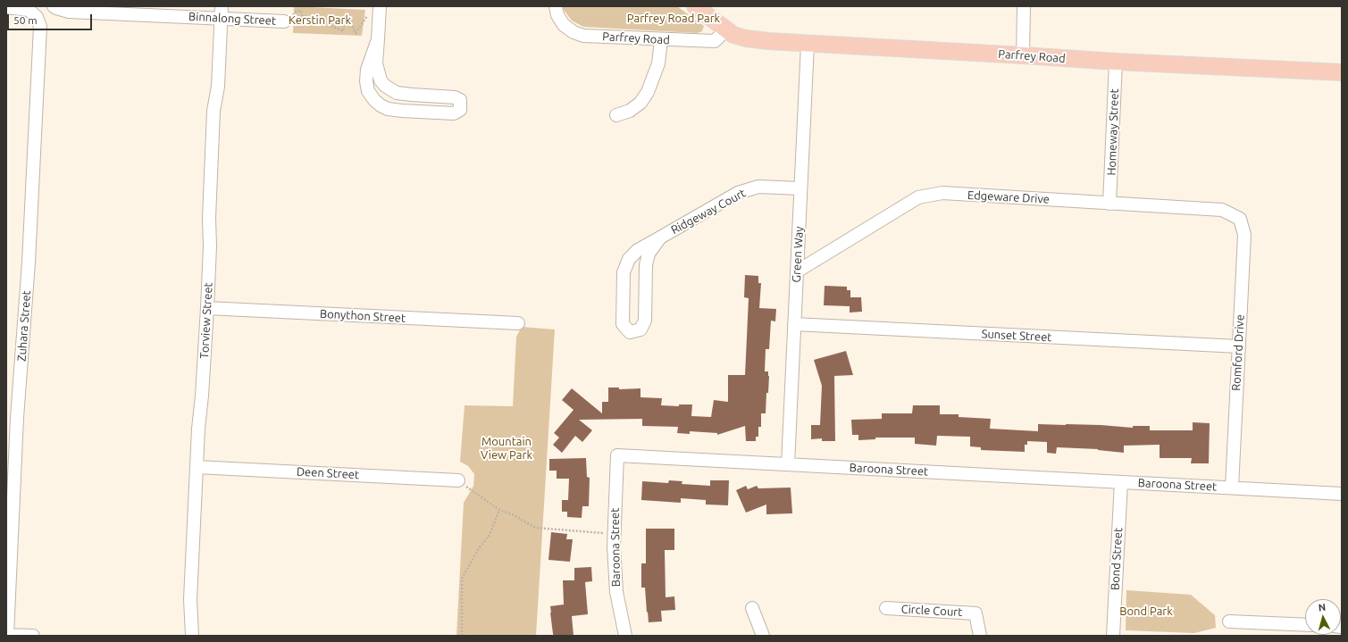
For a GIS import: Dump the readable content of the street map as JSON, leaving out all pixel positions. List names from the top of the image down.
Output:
{
  "streets": {
    "main road": ["Parfrey Road"],
    "street": [
      "Binnalong Street",
      "Homeway Street",
      "Edgeware Drive",
      "Ridgeway Court",
      "Green Way",
      "Bonython Street",
      "Torview Street",
      "Zuhara Street",
      "Sunset Street",
      "Romford Drive",
      "Baroona Street",
      "Deen Street",
      "Bond Street",
      "Circle Court"
    ]
  },
  "crossings": [
    ["Binnalong Street", "Torview Street"],
    ["Parfrey Road", "Homeway Street"],
    ["Parfrey Road", "Green Way"],
    ["Homeway Street", "Edgeware Drive"],
    ["Edgeware Drive", "Green Way"],
    ["Edgeware Drive", "Romford Drive"],
    ["Ridgeway Court", "Green Way"],
    ["Green Way", "Sunset Street"],
    ["Green Way", "Baroona Street"],
    ["Bonython Street", "Torview Street"],
    ["Torview Street", "Deen Street"],
    ["Sunset Street", "Romford Drive"],
    ["Romford Drive", "Baroona Street"],
    ["Baroona Street", "Bond Street"]
  ],
  "parks": [
    "Parfrey Road Park",
    "Kerstin Park",
    "Mountain View Park",
    "Bond Park"
  ],
  "scale_bar": "50 m",
  "north": "top"
}
